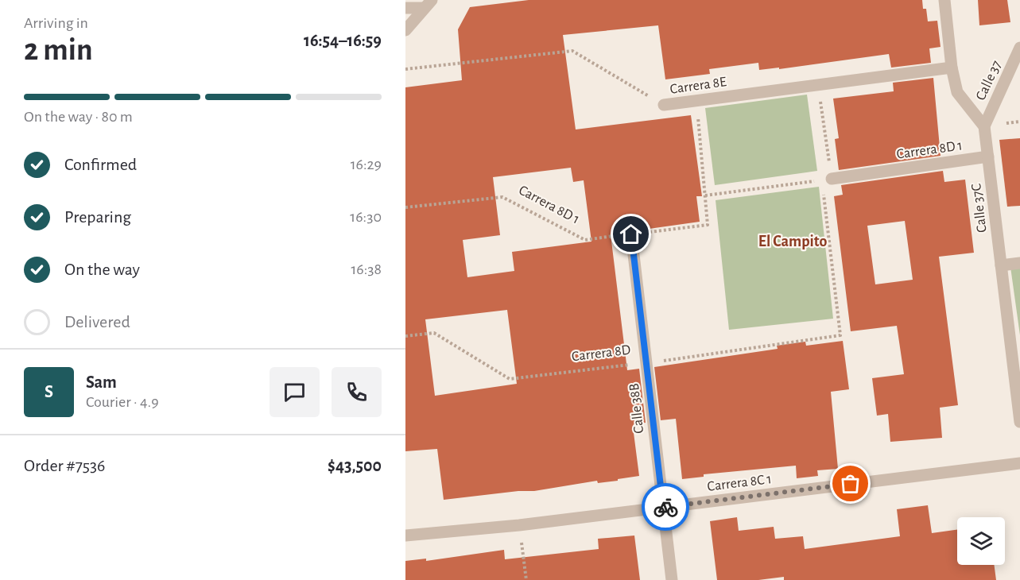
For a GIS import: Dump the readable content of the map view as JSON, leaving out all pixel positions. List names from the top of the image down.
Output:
{
  "streets": {
    "street": [
      "Calle 37",
      "Carrera 8E",
      "Carrera 8D 1",
      "Calle 37C",
      "Calle 38B",
      "Carrera 8C 1"
    ],
    "path": ["Carrera 8D"]
  },
  "crossings": [
    ["Calle 37", "Calle 37C"],
    ["Carrera 8D 1", "Calle 37C"],
    ["Carrera 8D 1", "Carrera 8D"],
    ["Carrera 8D 1", "Calle 38B"],
    ["Carrera 8D", "Calle 38B"],
    ["Calle 38B", "Carrera 8C 1"]
  ],
  "districts": ["El Campito"],
  "page": {
    "heading": ["2 min", "Arriving in", "16:54–16:59"],
    "panel": [
      "Sam",
      "Courier · 4.9",
      "Order #7536",
      "$43,500"
    ],
    "bar": "On the way · 80 m",
    "list": [
      ["Confirmed", "16:29"],
      ["Preparing", "16:30"],
      ["On the way", "16:38"],
      "Delivered"
    ],
    "round": "S"
  }
}
